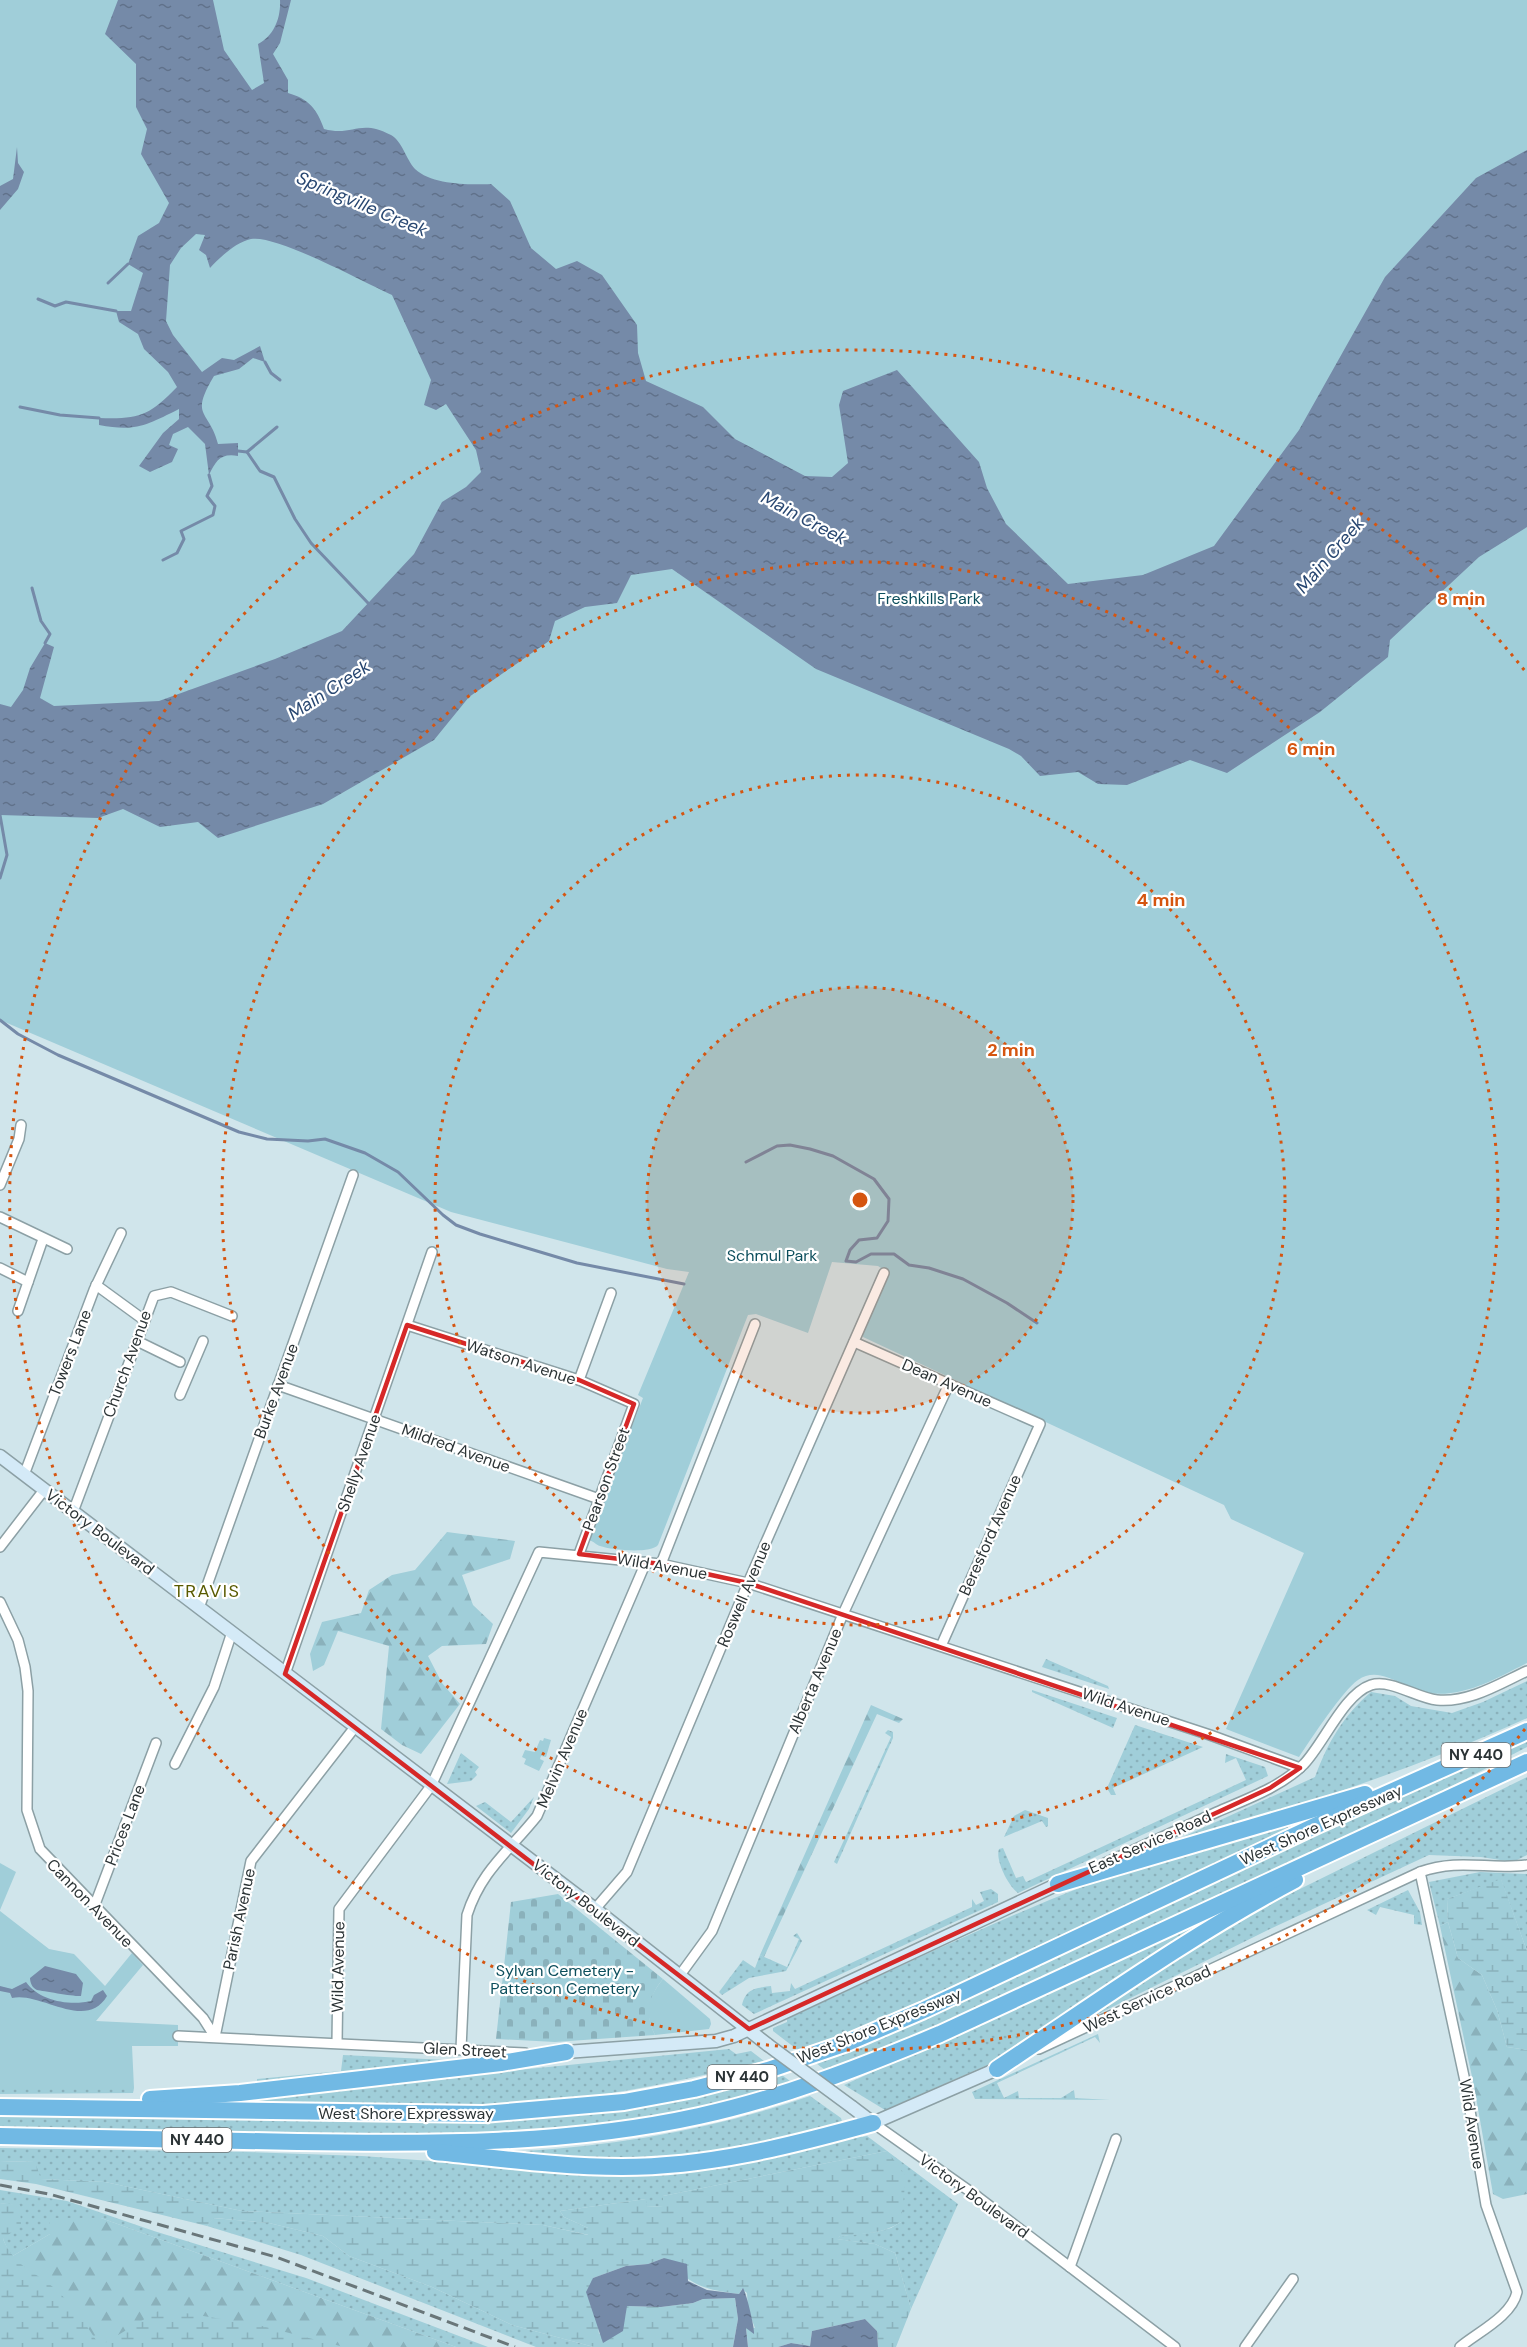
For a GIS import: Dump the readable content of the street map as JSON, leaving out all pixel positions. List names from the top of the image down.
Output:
{
  "streets": {
    "highway": ["NY 440", "West Shore Expressway"],
    "main road": [
      "Victory Boulevard",
      "East Service Road",
      "West Service Road",
      "Glen Street"
    ],
    "street": [
      "Towers Lane",
      "Watson Avenue",
      "Church Avenue",
      "Dean Avenue",
      "Burke Avenue",
      "Mildred Avenue",
      "Shelly Avenue",
      "Pearson Street",
      "Beresford Avenue",
      "Wild Avenue",
      "Roswell Avenue",
      "Alberta Avenue",
      "Melvin Avenue",
      "Prices Lane",
      "Cannon Avenue",
      "Parish Avenue"
    ]
  },
  "crossings": [
    ["Towers Lane", "Victory Boulevard"],
    ["Watson Avenue", "Shelly Avenue"],
    ["Watson Avenue", "Pearson Street"],
    ["Church Avenue", "Victory Boulevard"],
    ["Dean Avenue", "Beresford Avenue"],
    ["Dean Avenue", "Roswell Avenue"],
    ["Dean Avenue", "Alberta Avenue"],
    ["Burke Avenue", "Mildred Avenue"],
    ["Burke Avenue", "Victory Boulevard"],
    ["Mildred Avenue", "Shelly Avenue"],
    ["Mildred Avenue", "Pearson Street"],
    ["Shelly Avenue", "Victory Boulevard"],
    ["Pearson Street", "Wild Avenue"],
    ["Victory Boulevard", "Wild Avenue"],
    ["Victory Boulevard", "Roswell Avenue"],
    ["Victory Boulevard", "Alberta Avenue"],
    ["Victory Boulevard", "Melvin Avenue"],
    ["Victory Boulevard", "East Service Road"],
    ["Victory Boulevard", "Parish Avenue"],
    ["Victory Boulevard", "West Service Road"],
    ["Victory Boulevard", "Glen Street"],
    ["Beresford Avenue", "Wild Avenue"],
    ["Wild Avenue", "Roswell Avenue"],
    ["Wild Avenue", "Alberta Avenue"],
    ["Wild Avenue", "Melvin Avenue"],
    ["Wild Avenue", "East Service Road"],
    ["Wild Avenue", "West Service Road"],
    ["Wild Avenue", "Glen Street"],
    ["Melvin Avenue", "Glen Street"],
    ["Prices Lane", "Cannon Avenue"],
    ["East Service Road", "Glen Street"],
    ["Cannon Avenue", "Parish Avenue"],
    ["Cannon Avenue", "Glen Street"],
    ["Parish Avenue", "Glen Street"]
  ],
  "districts": ["TRAVIS"],
  "water": ["Springville Creek", "Main Creek"],
  "parks": ["Freshkills Park", "Schmul Park", "Sylvan Cemetery - Patterson Cemetery"],
  "rings": [
    "8 min",
    "6 min",
    "4 min",
    "2 min"
  ]
}
